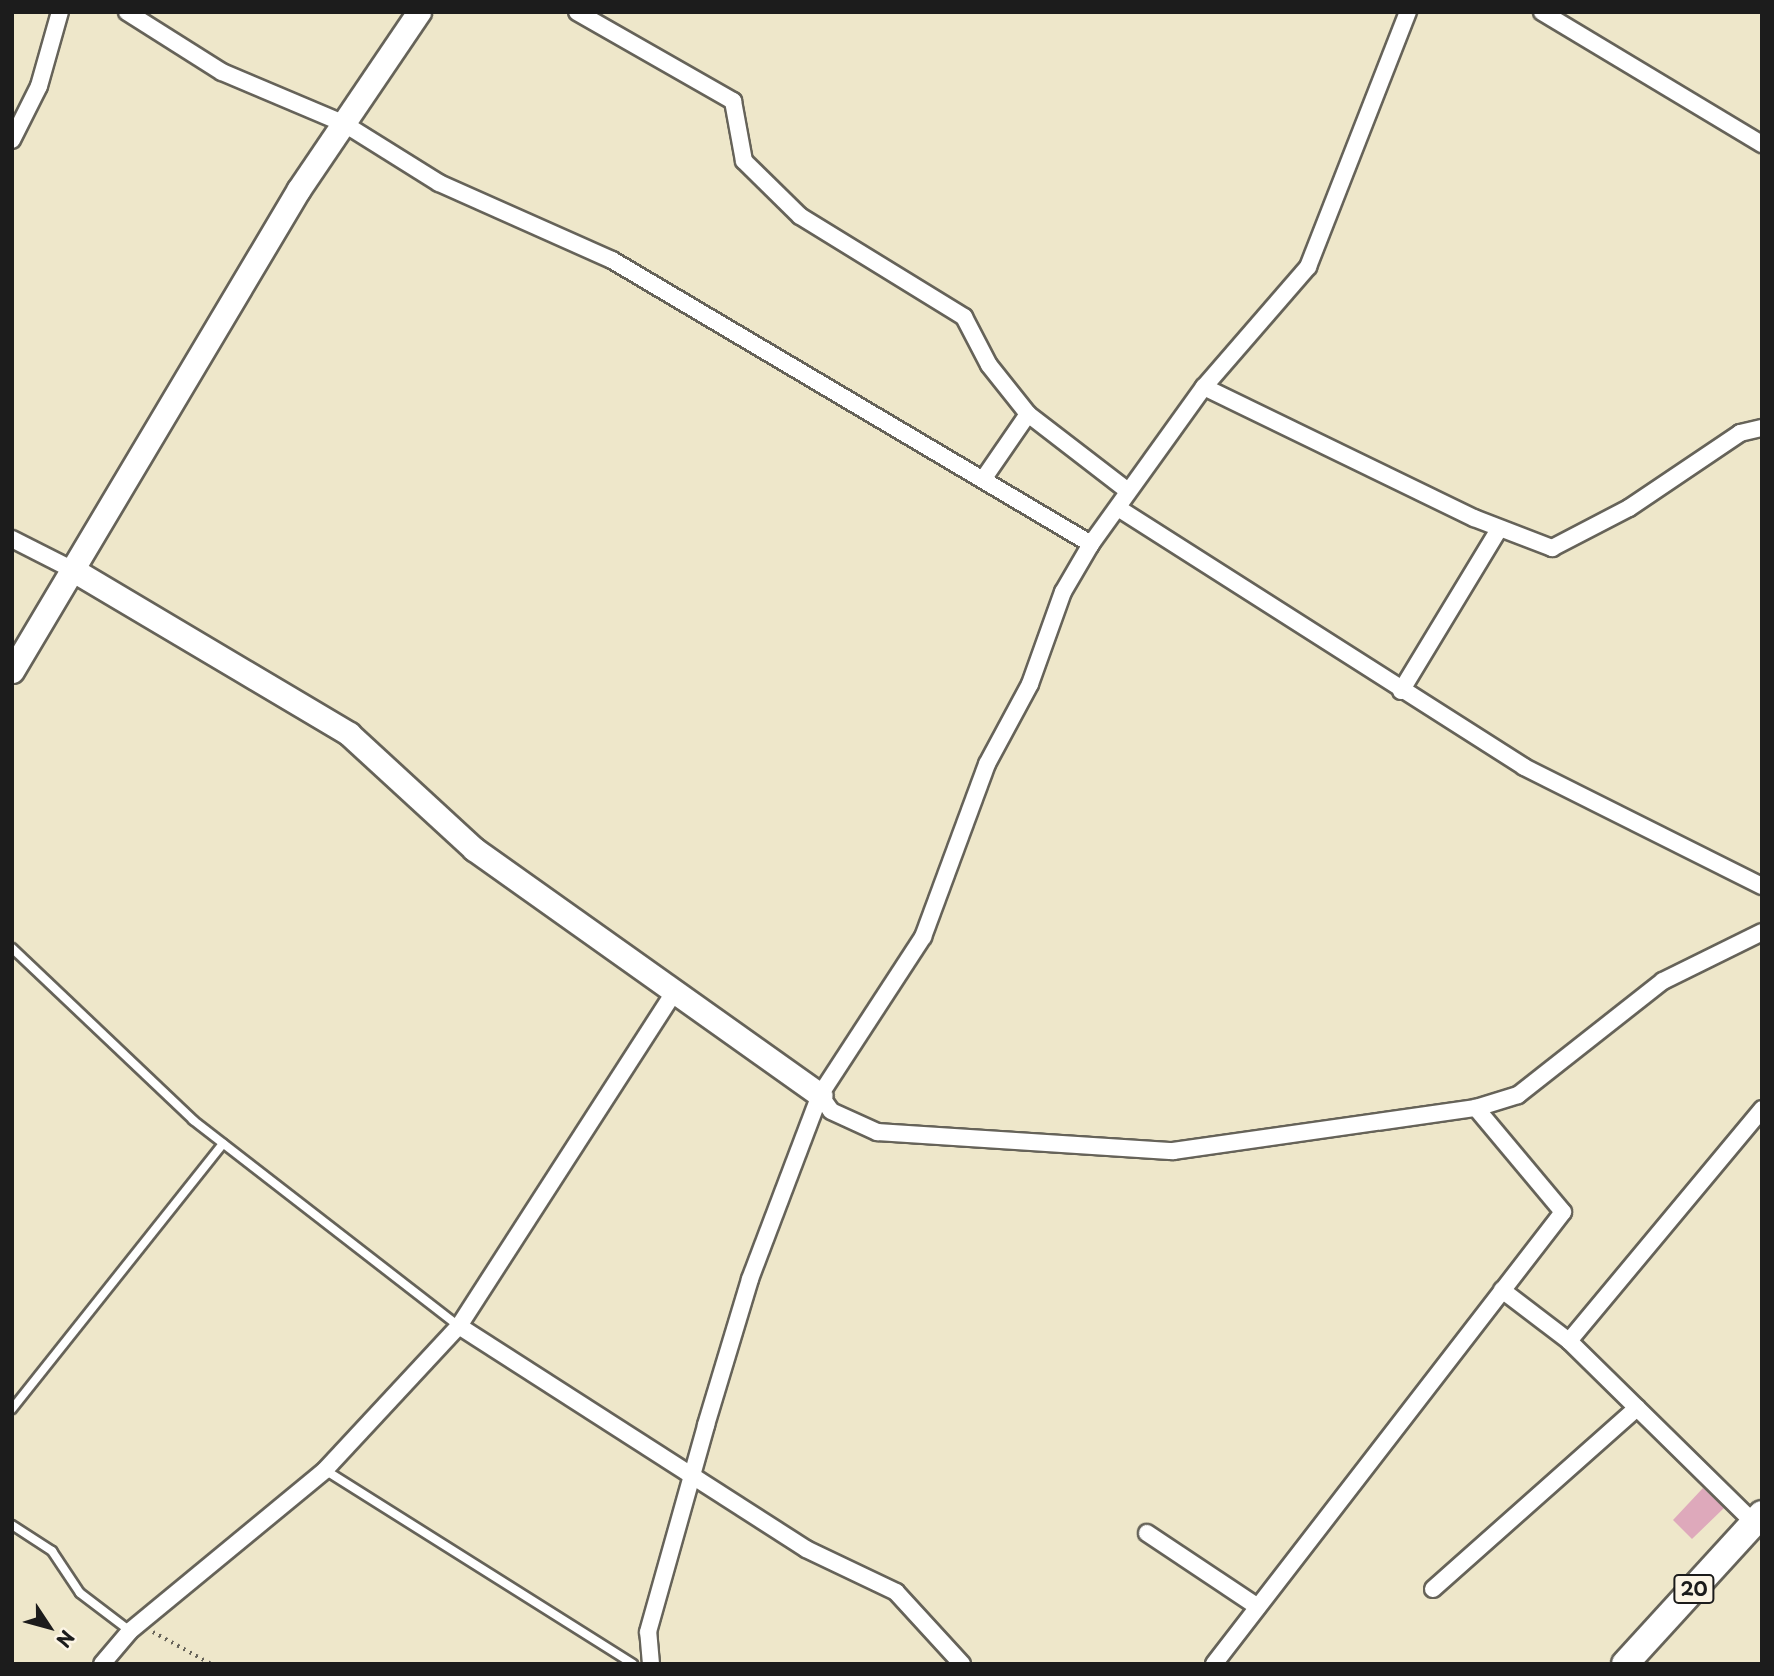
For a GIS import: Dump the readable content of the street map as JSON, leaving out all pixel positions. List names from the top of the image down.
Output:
{
  "streets": {
    "main road": ["20"]
  },
  "north": "bottom right"
}
